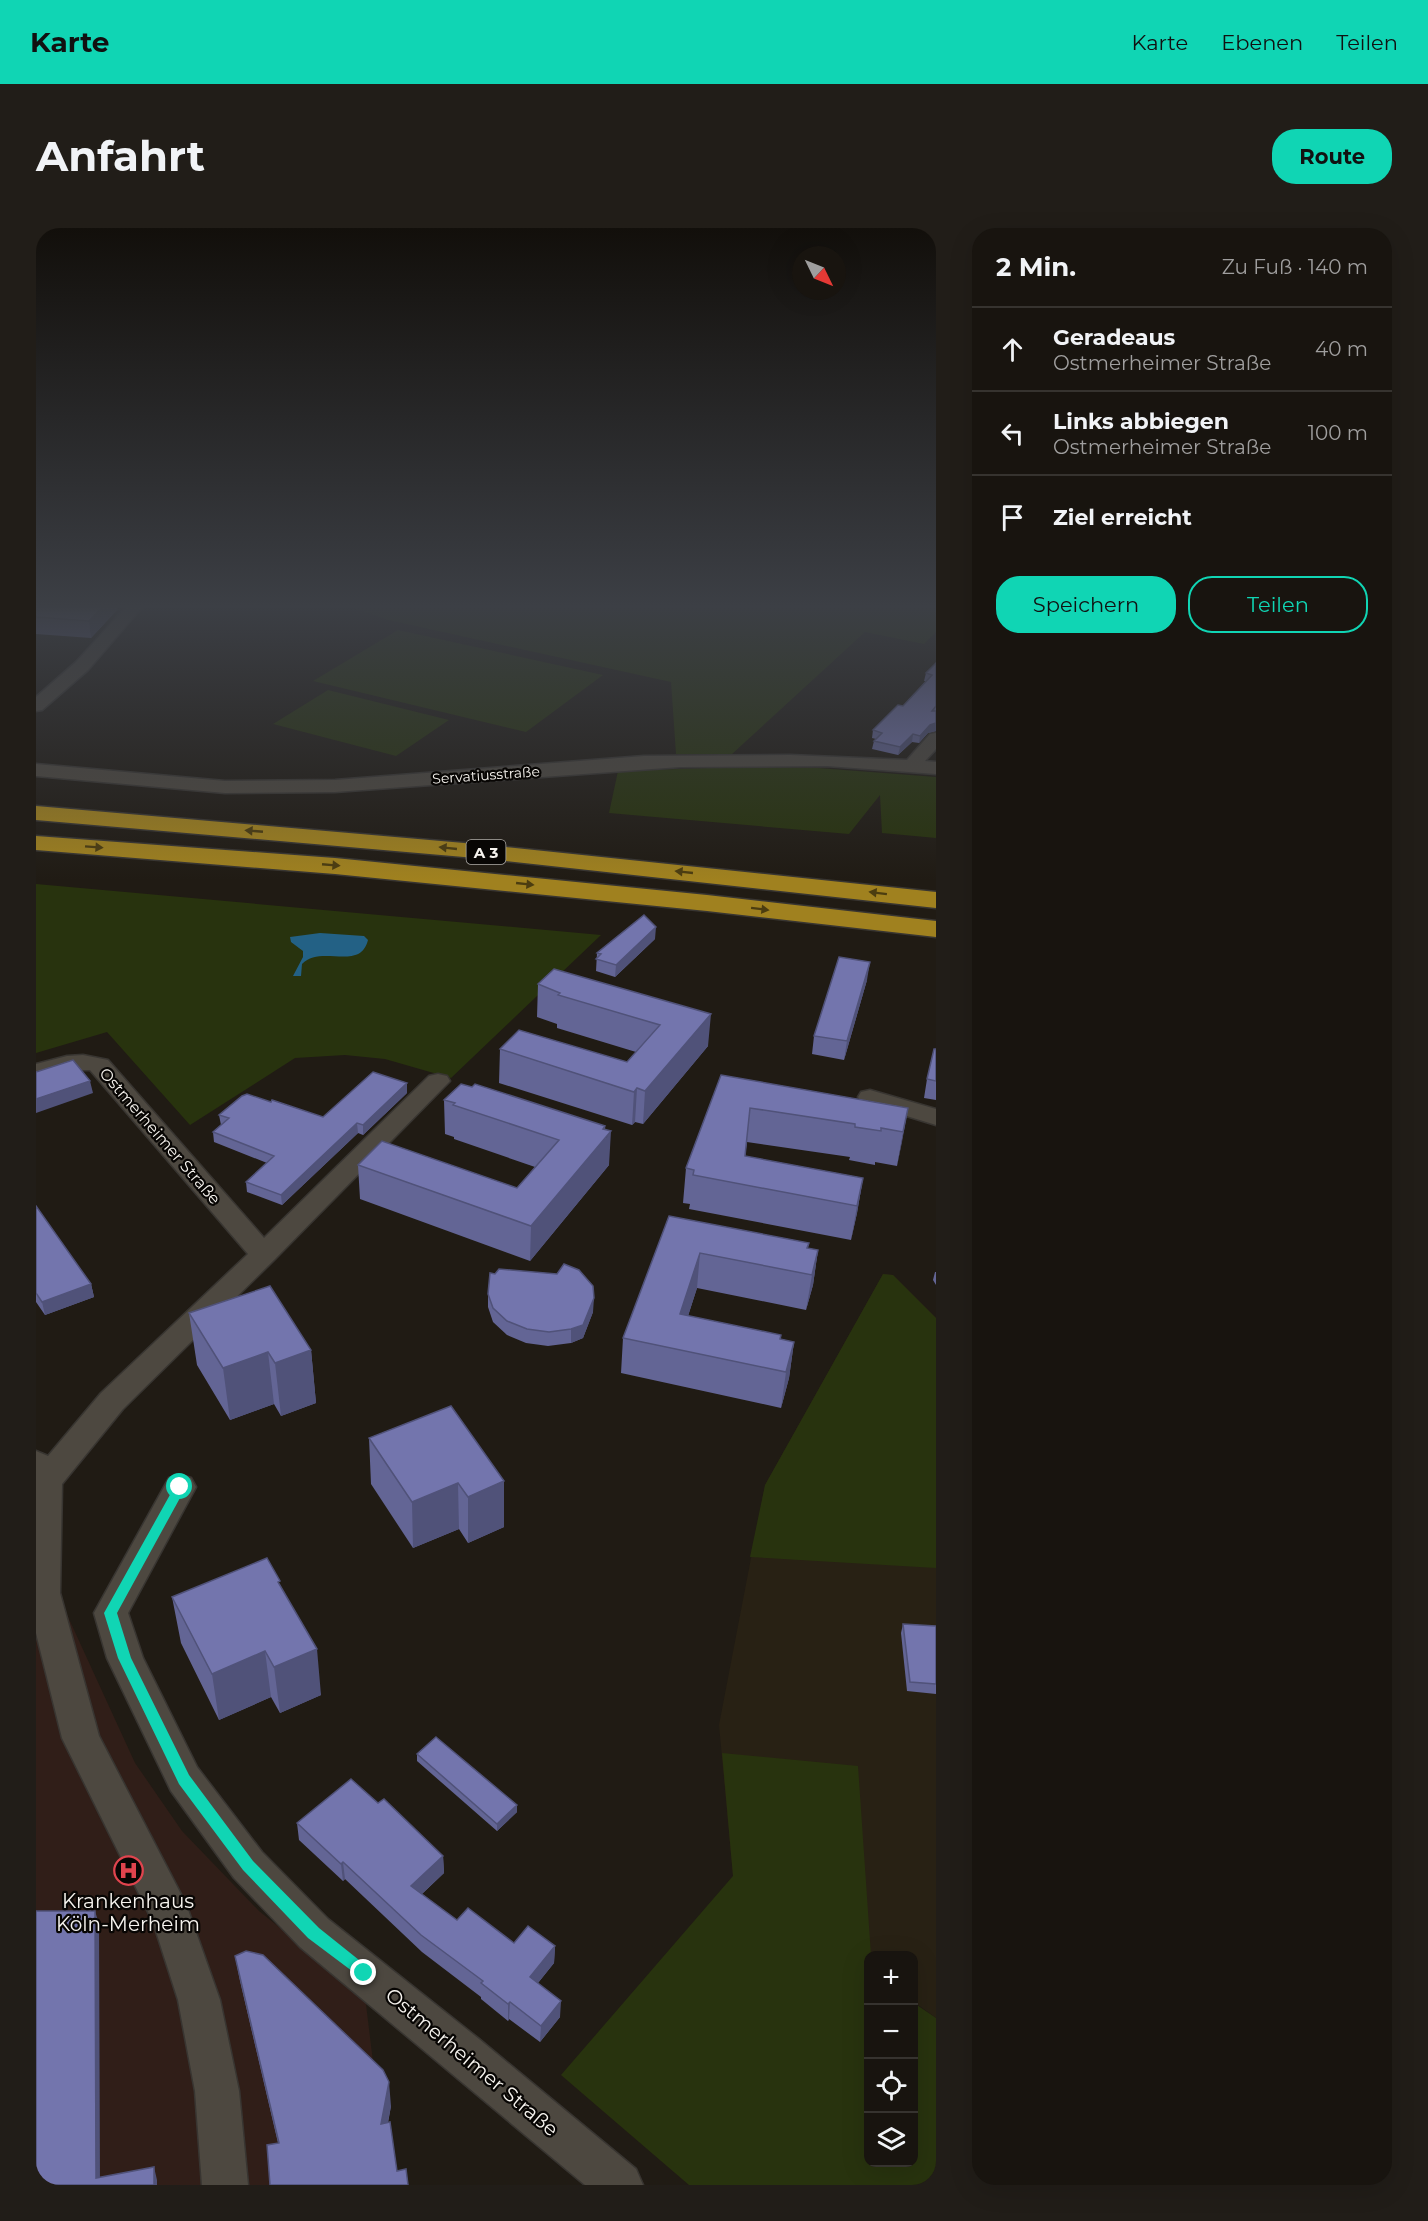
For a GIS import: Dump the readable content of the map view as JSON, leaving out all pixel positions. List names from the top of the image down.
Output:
{
  "streets": {
    "highway": ["A 3"],
    "street": ["Servatiusstraße", "Ostmerheimer Straße"]
  },
  "places": {
    "hospital": ["Krankenhaus Köln-Merheim"]
  },
  "north": "bottom right",
  "page": {
    "header": "Karte",
    "nav": ["Karte", "Ebenen", "Teilen"],
    "buttons": [
      "Route",
      ["Speichern", "Teilen"]
    ],
    "title": "Anfahrt",
    "heading": ["2 Min.", "Zu Fuß · 140 m"],
    "list": [
      ["Geradeaus", "Ostmerheimer Straße", "40 m"],
      ["Links abbiegen", "Ostmerheimer Straße", "100 m"],
      "Ziel erreicht"
    ],
    "map_buttons": ["+", "−"]
  }
}
